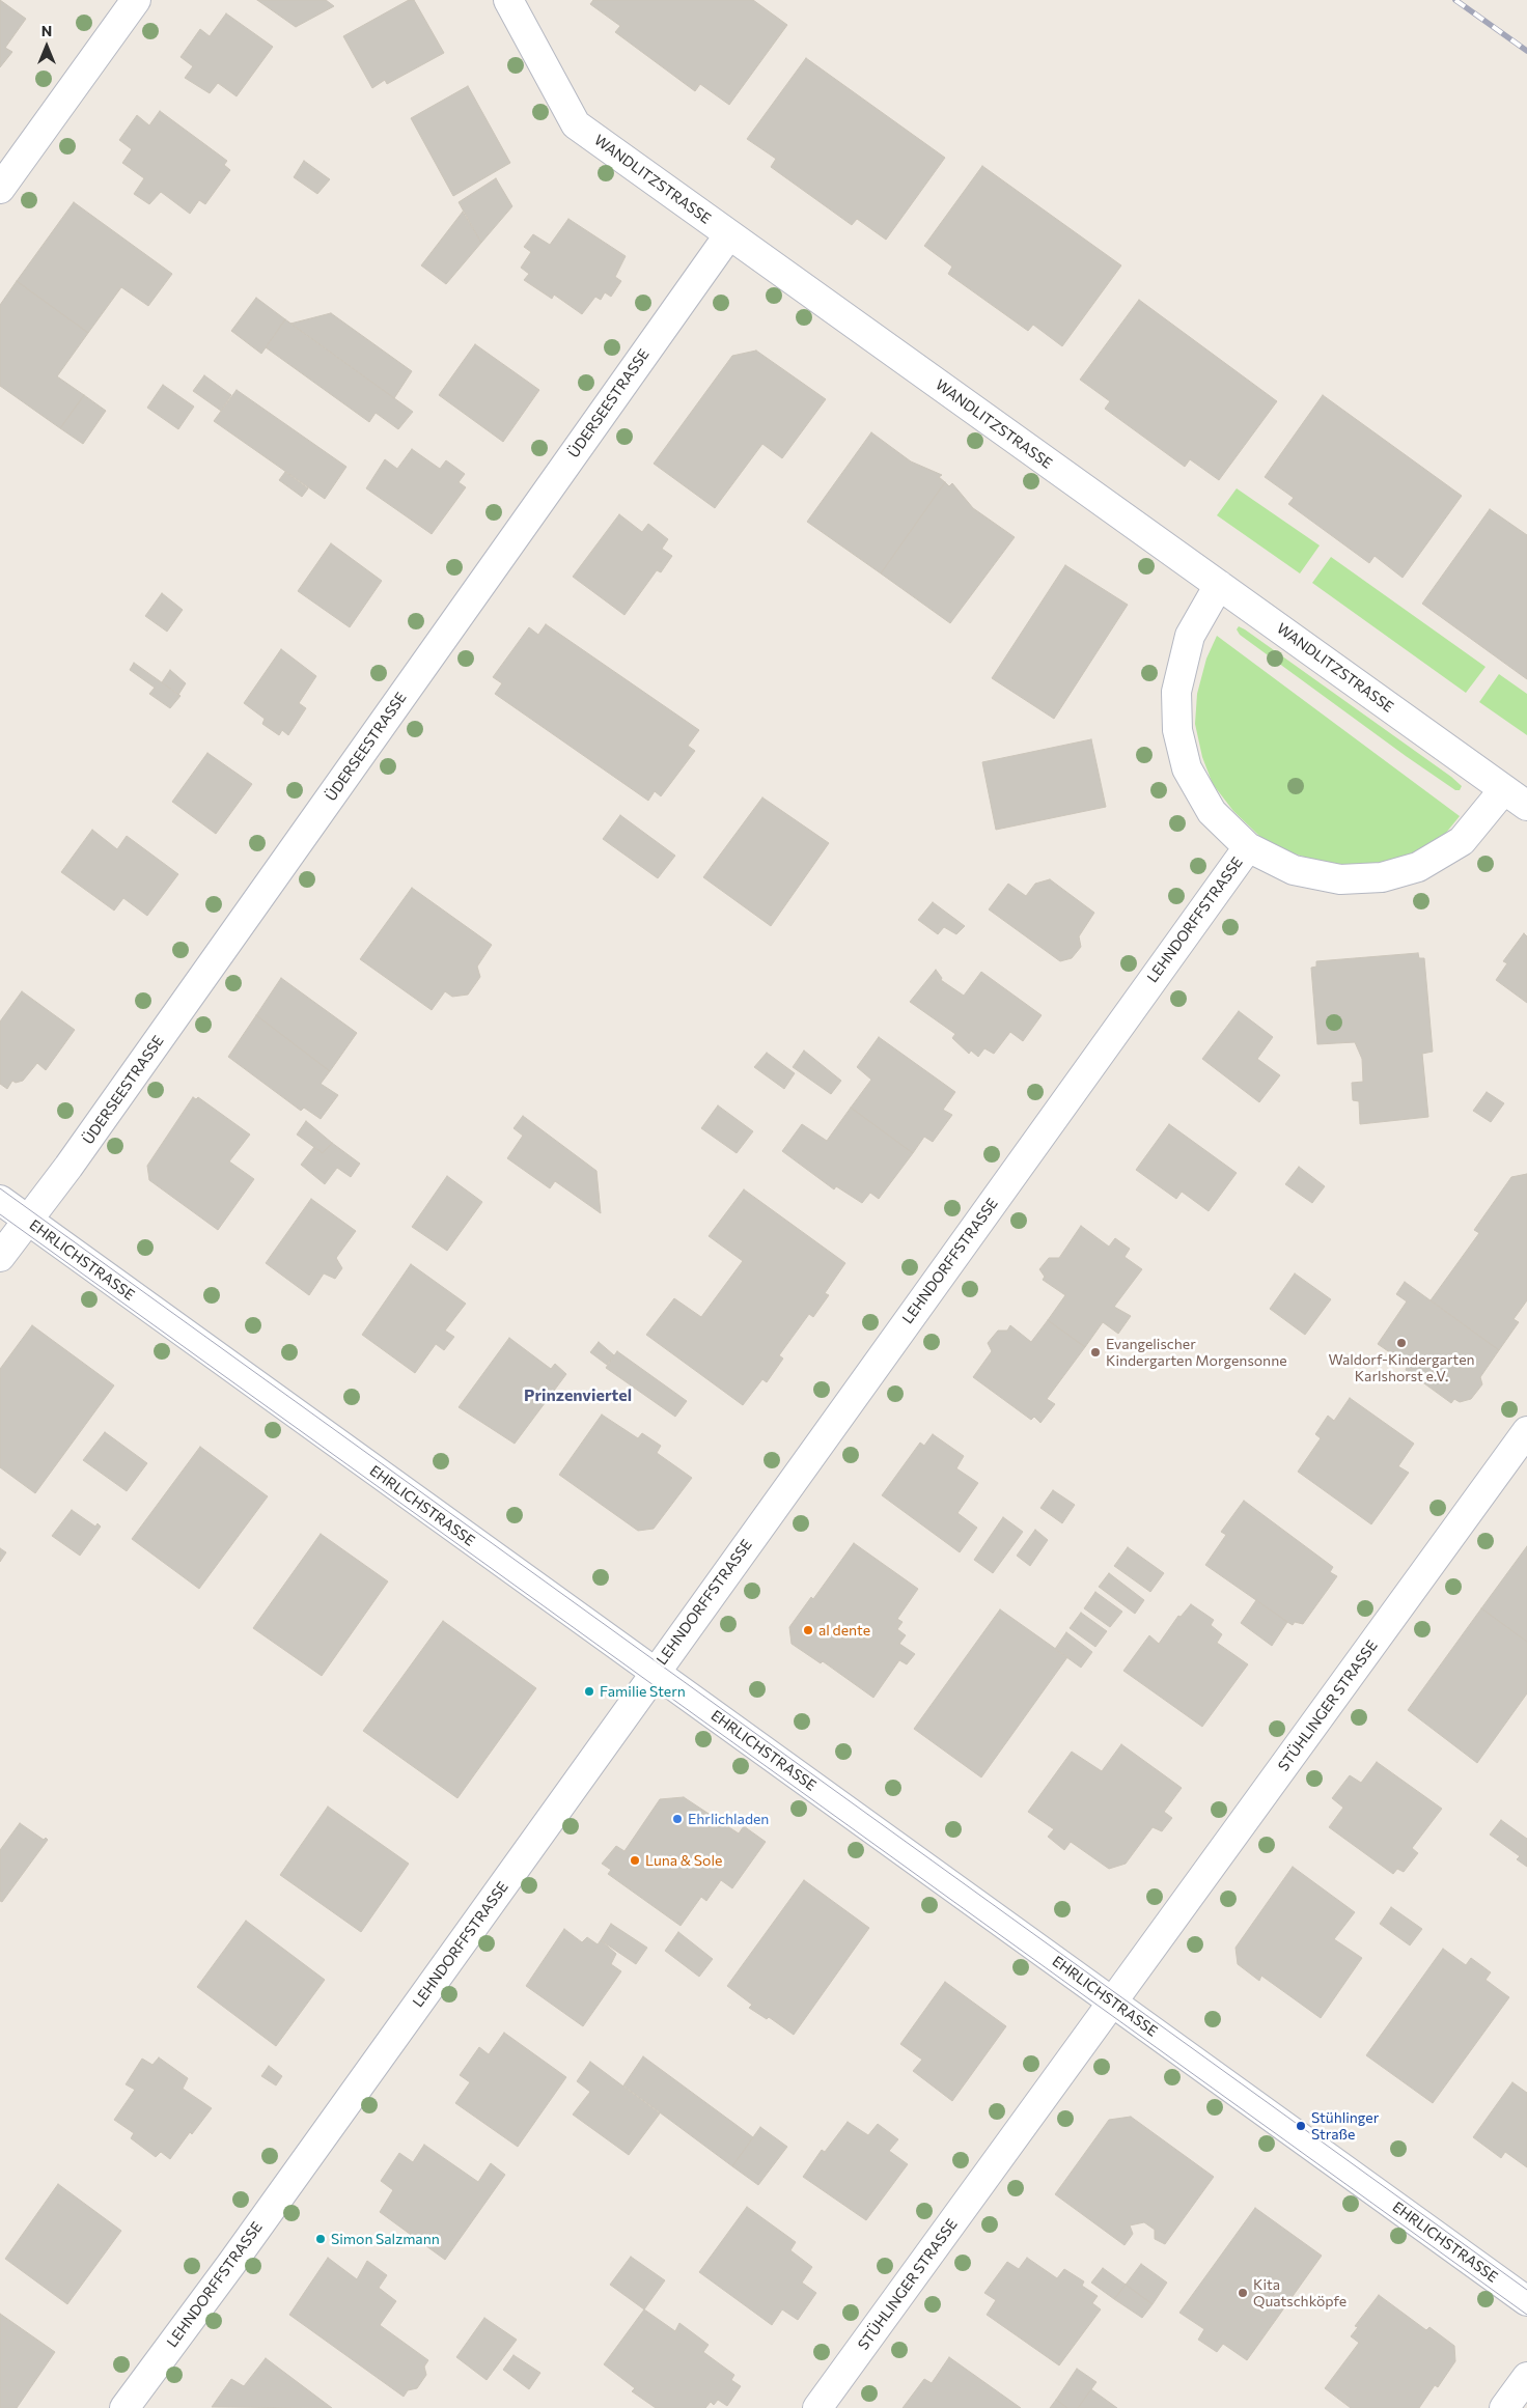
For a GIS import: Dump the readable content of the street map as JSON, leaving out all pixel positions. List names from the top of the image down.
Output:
{
  "streets": {
    "street": [
      "WANDLITZSTRASSE",
      "ÜDERSEESTRASSE",
      "LEHNDORFFSTRASSE",
      "EHRLICHSTRASSE",
      "STÜHLINGER STRASSE"
    ]
  },
  "crossings": [
    ["WANDLITZSTRASSE", "ÜDERSEESTRASSE"],
    ["WANDLITZSTRASSE", "LEHNDORFFSTRASSE"],
    ["ÜDERSEESTRASSE", "EHRLICHSTRASSE"],
    ["LEHNDORFFSTRASSE", "EHRLICHSTRASSE"],
    ["EHRLICHSTRASSE", "STÜHLINGER STRASSE"]
  ],
  "districts": ["Prinzenviertel"],
  "places": [
    "Waldorf-Kindergarten Karlshorst e.V.",
    "Evangelischer Kindergarten Morgensonne",
    "al dente",
    "Familie Stern",
    "Ehrlichladen",
    "Luna & Sole",
    "Stühlinger Straße",
    "Simon Salzmann",
    "Kita Quatschköpfe"
  ],
  "north": "top"
}
